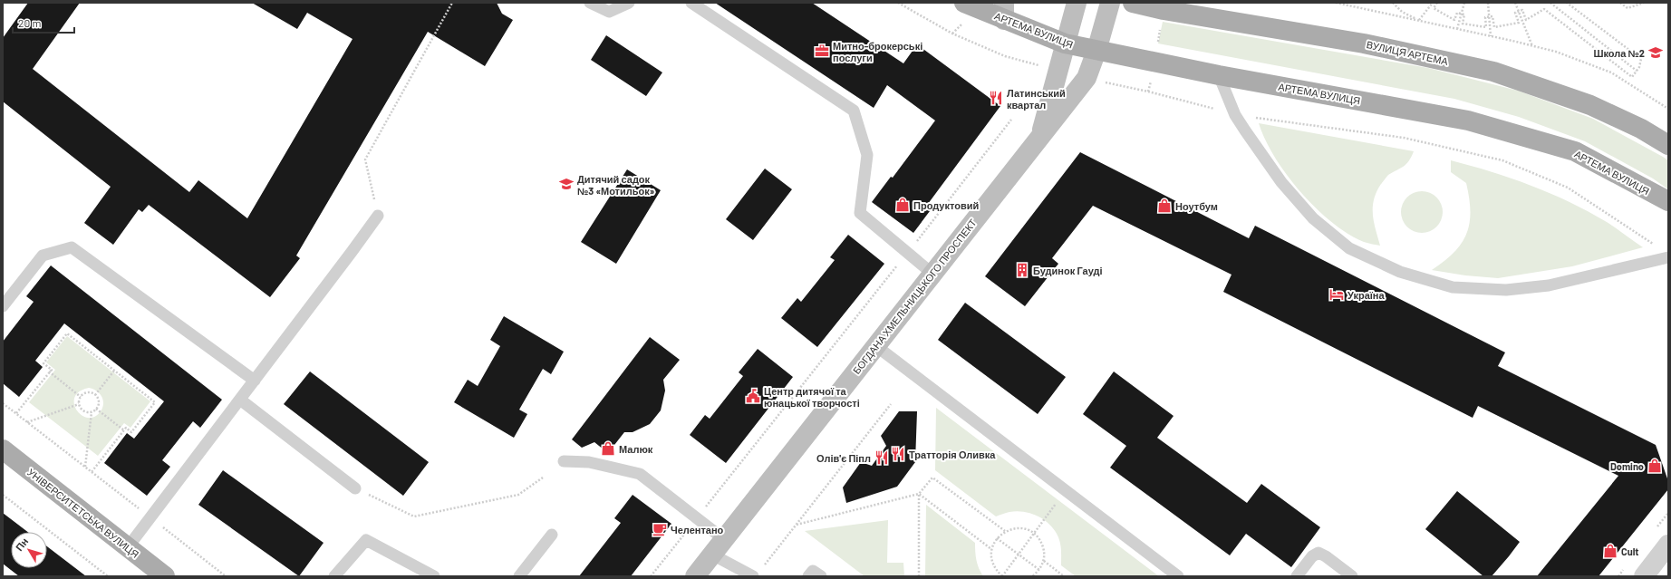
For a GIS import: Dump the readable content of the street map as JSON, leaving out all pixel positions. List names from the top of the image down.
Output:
{
  "streets": {
    "main road": [
      "АРТЕМА ВУЛИЦЯ",
      "ВУЛИЦЯ АРТЕМА",
      "БОГДАНА ХМЕЛЬНИЦЬКОГО ПРОСПЕКТ",
      "УНІВЕРСИТЕТСЬКА ВУЛИЦЯ"
    ]
  },
  "crossings": [
    ["АРТЕМА ВУЛИЦЯ", "БОГДАНА ХМЕЛЬНИЦЬКОГО ПРОСПЕКТ"]
  ],
  "places": {
    "office": ["Митно-брокерські послуги"],
    "school or university": ["Школа №2", "Дитячий садок №3 «Мотильок»"],
    "restaurant": ["Латинський квартал", "Тратторія Оливка", "Олів'є Піпл"],
    "shop": [
      "Продуктовий",
      "Ноутбум",
      "Малюк",
      "Domino",
      "Cult"
    ],
    "building": ["Будинок Гауді"],
    "hotel": ["Україна"],
    "public building": ["Центр дитячої та юнацької творчості"],
    "cafe": ["Челентано"]
  },
  "scale_bar": "20 m",
  "north": "top left"
}
